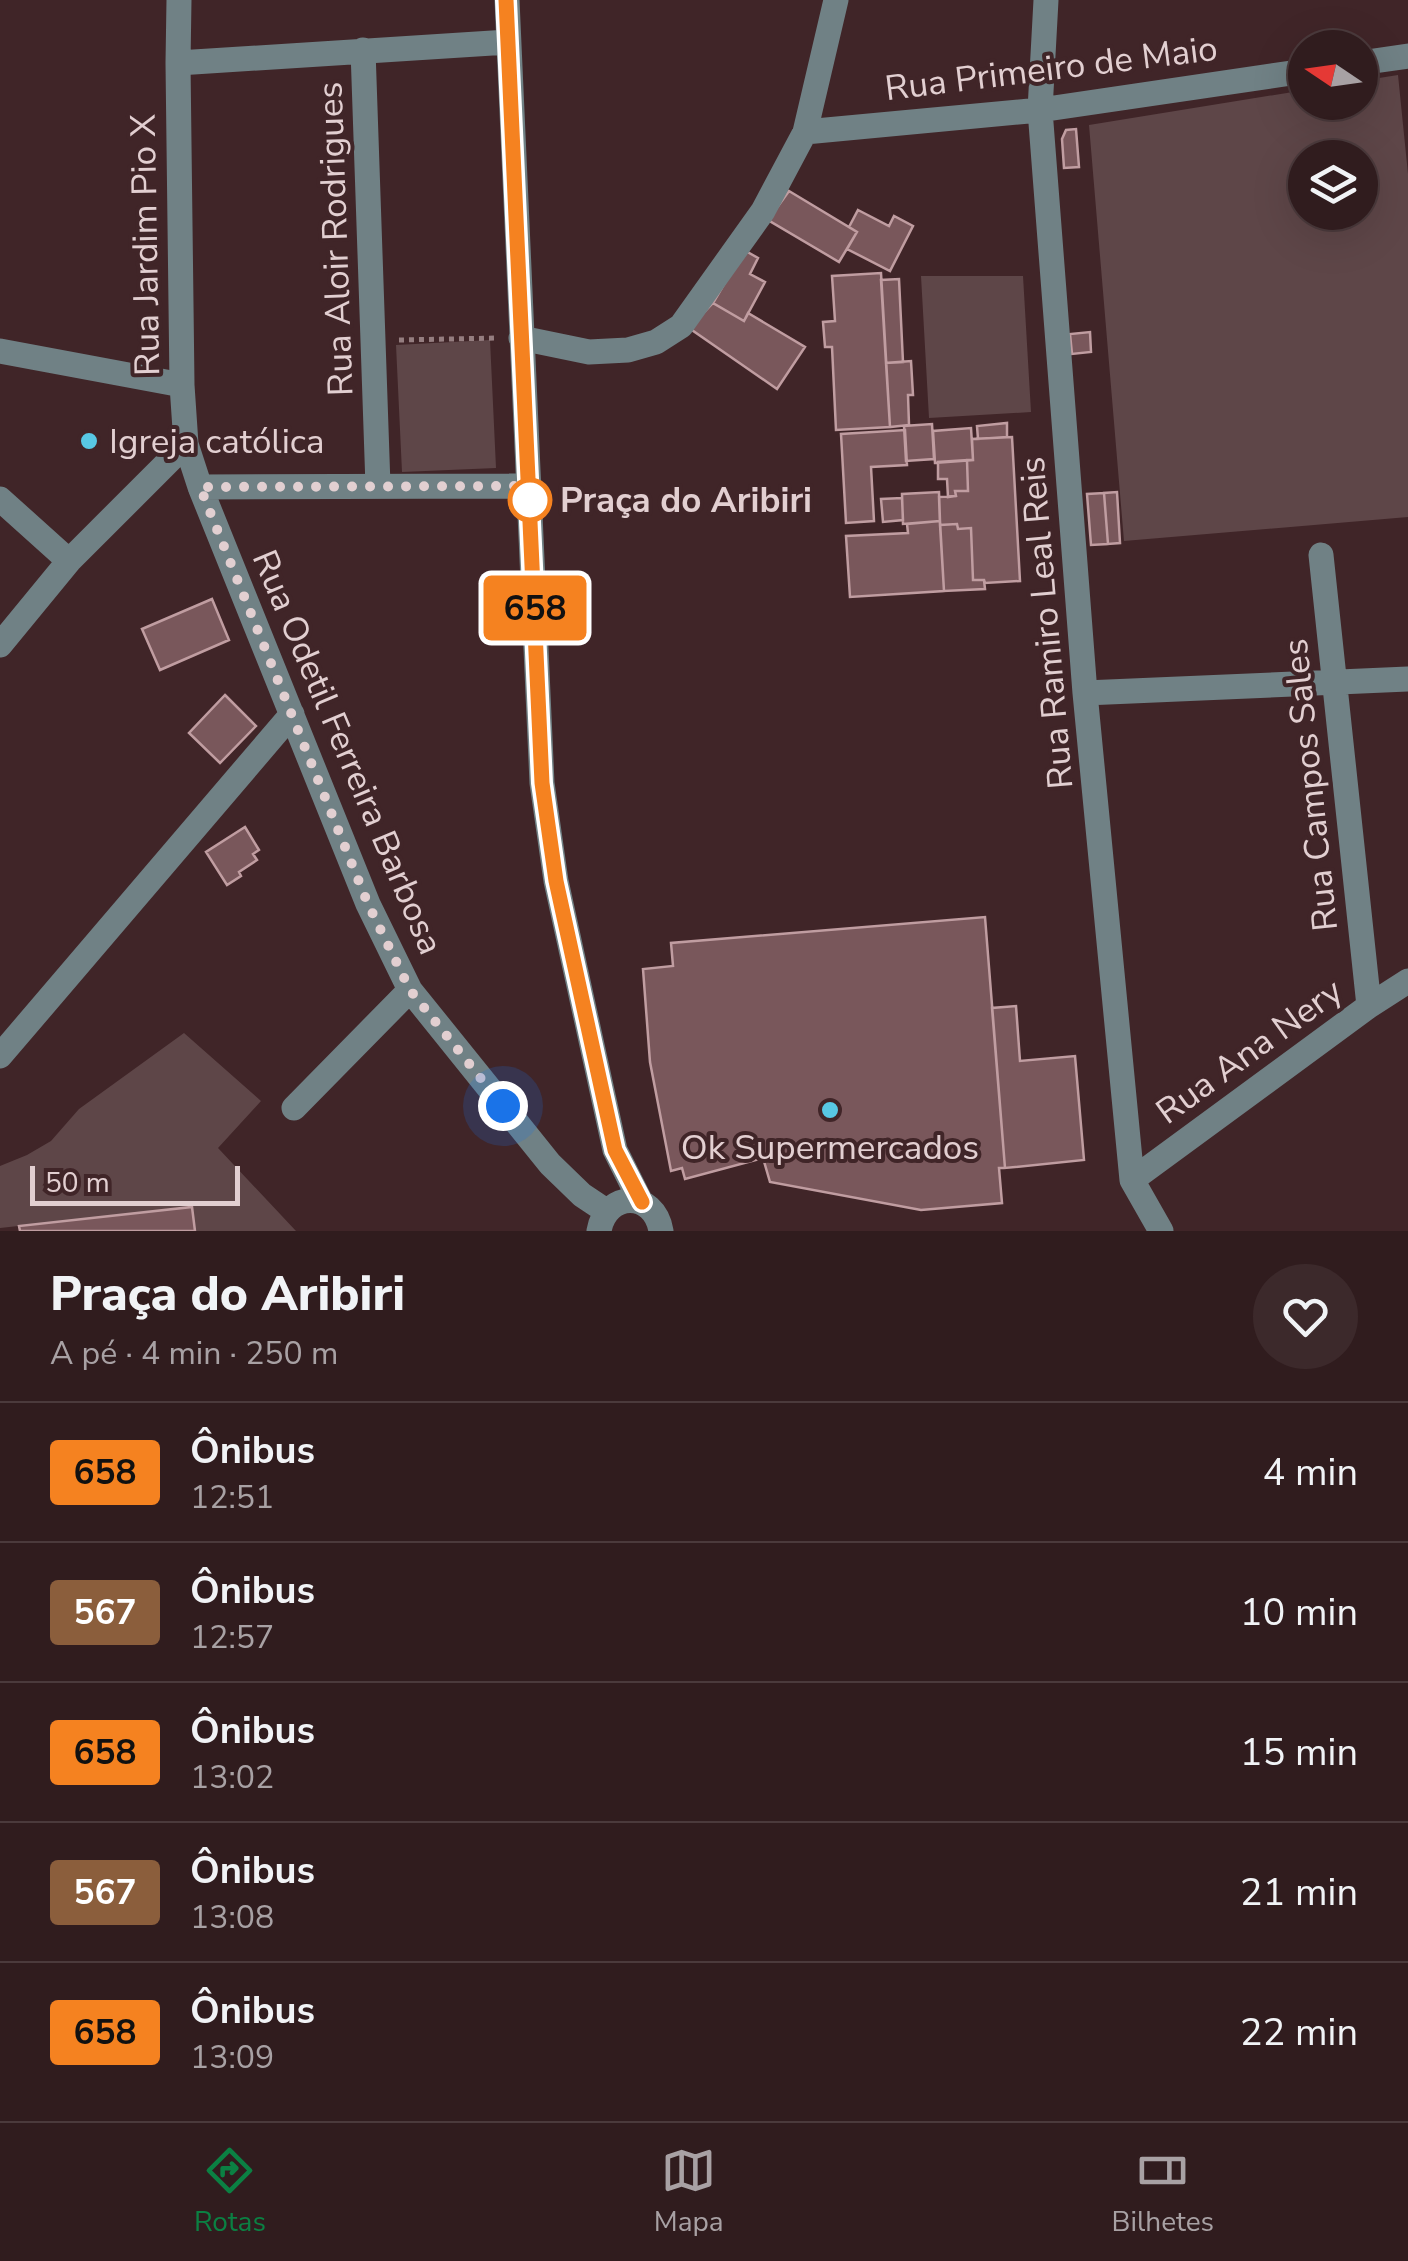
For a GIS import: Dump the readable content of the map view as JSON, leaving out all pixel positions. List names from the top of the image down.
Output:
{
  "streets": {
    "street": [
      "Rua Primeiro de Maio",
      "Rua Aloir Rodrigues",
      "Rua Jardim Pio X",
      "Rua Ramiro Leal Reis",
      "Rua Odetil Ferreira Barbosa",
      "Rua Campos Sales",
      "Rua Ana Nery"
    ]
  },
  "crossings": [
    ["Rua Primeiro de Maio", "Rua Ramiro Leal Reis"],
    ["Rua Jardim Pio X", "Rua Odetil Ferreira Barbosa"],
    ["Rua Ramiro Leal Reis", "Rua Ana Nery"],
    ["Rua Campos Sales", "Rua Ana Nery"]
  ],
  "places": ["Igreja católica", "Praça do Aribiri", "Ok Supermercados"],
  "lines": ["bus line 658"],
  "scale_bar": "50 m",
  "north": "left",
  "page": {
    "on_map": "658",
    "scale": "50 m",
    "heading": ["Praça do Aribiri", "A pé · 4 min · 250 m"],
    "list": [
      {
        "mark": "658",
        "name": "Ônibus",
        "note": "12:51",
        "value": "4 min"
      },
      {
        "mark": "567",
        "name": "Ônibus",
        "note": "12:57",
        "value": "10 min"
      },
      {
        "mark": "658",
        "name": "Ônibus",
        "note": "13:02",
        "value": "15 min"
      },
      {
        "mark": "567",
        "name": "Ônibus",
        "note": "13:08",
        "value": "21 min"
      },
      {
        "mark": "658",
        "name": "Ônibus",
        "note": "13:09",
        "value": "22 min"
      }
    ],
    "tabs": ["Rotas", "Mapa", "Bilhetes"]
  }
}
